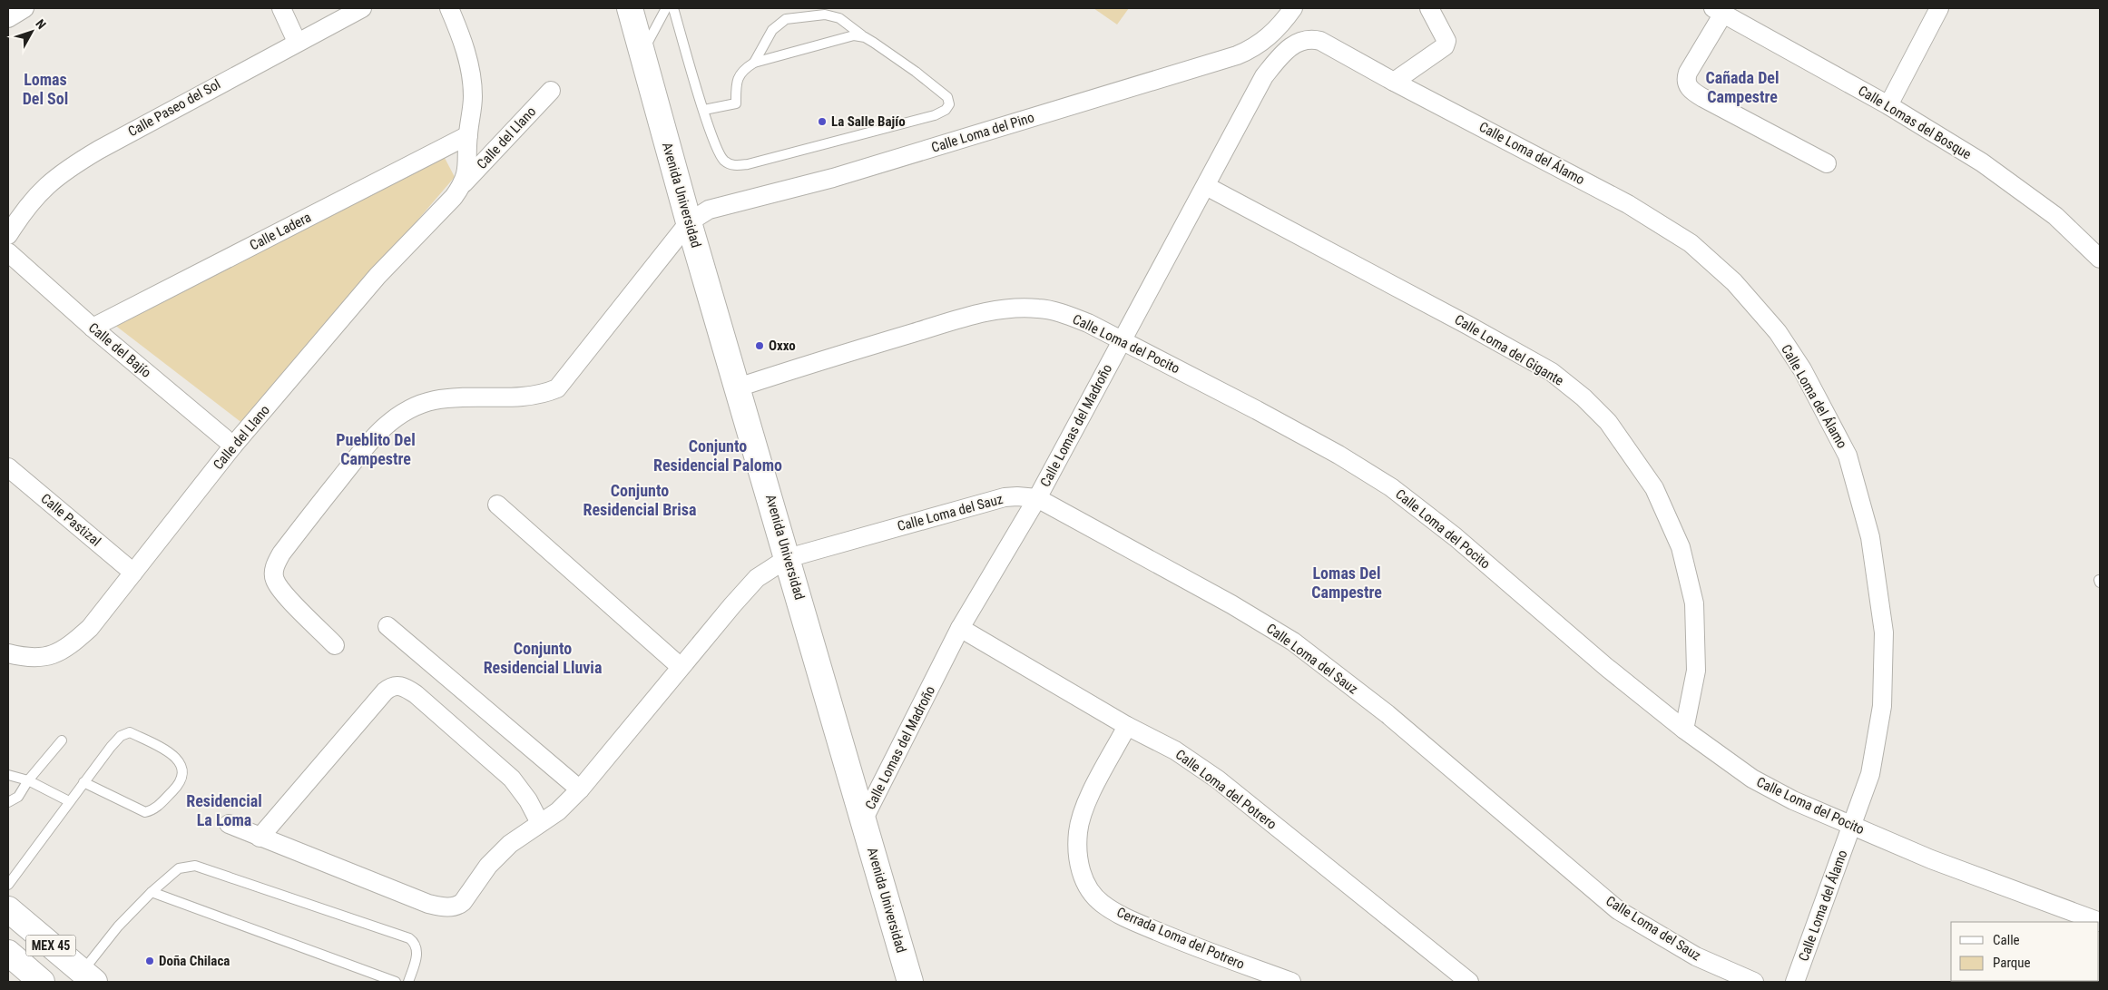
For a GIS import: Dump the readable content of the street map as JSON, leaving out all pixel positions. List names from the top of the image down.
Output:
{
  "streets": {
    "street": [
      "Calle Paseo del Sol",
      "Calle Lomas del Bosque",
      "Calle Loma del Pino",
      "Calle del Llano",
      "Calle Loma del Álamo",
      "Avenida Universidad",
      "Calle Ladera",
      "Calle Loma del Pocito",
      "Calle del Bajío",
      "Calle Loma del Gigante",
      "Calle Lomas del Madroño",
      "Calle Loma del Sauz",
      "Calle Pastizal",
      "Calle Loma del Potrero",
      "Cerrada Loma del Potrero",
      "MEX 45"
    ]
  },
  "crossings": [
    ["Calle Loma del Pino", "Avenida Universidad"],
    ["Calle del Llano", "Calle Ladera"],
    ["Calle del Llano", "Calle del Bajío"],
    ["Calle del Llano", "Calle Pastizal"],
    ["Calle Loma del Álamo", "Calle Loma del Pocito"],
    ["Calle Loma del Álamo", "Calle Lomas del Madroño"],
    ["Avenida Universidad", "Calle Loma del Pocito"],
    ["Avenida Universidad", "Calle Lomas del Madroño"],
    ["Avenida Universidad", "Calle Loma del Sauz"],
    ["Calle Ladera", "Calle del Bajío"],
    ["Calle Loma del Pocito", "Calle Loma del Gigante"],
    ["Calle Loma del Pocito", "Calle Lomas del Madroño"],
    ["Calle Loma del Gigante", "Calle Lomas del Madroño"],
    ["Calle Lomas del Madroño", "Calle Loma del Sauz"],
    ["Calle Lomas del Madroño", "Calle Loma del Potrero"],
    ["Calle Loma del Potrero", "Cerrada Loma del Potrero"]
  ],
  "districts": [
    "Cañada Del Campestre",
    "Lomas Del Sol",
    "Pueblito Del Campestre",
    "Conjunto Residencial Palomo",
    "Conjunto Residencial Brisa",
    "Lomas Del Campestre",
    "Conjunto Residencial Lluvia",
    "Residencial La Loma"
  ],
  "places": ["La Salle Bajío", "Oxxo", "Doña Chilaca"],
  "legend": ["Calle", "Parque"],
  "north": "top right"
}
